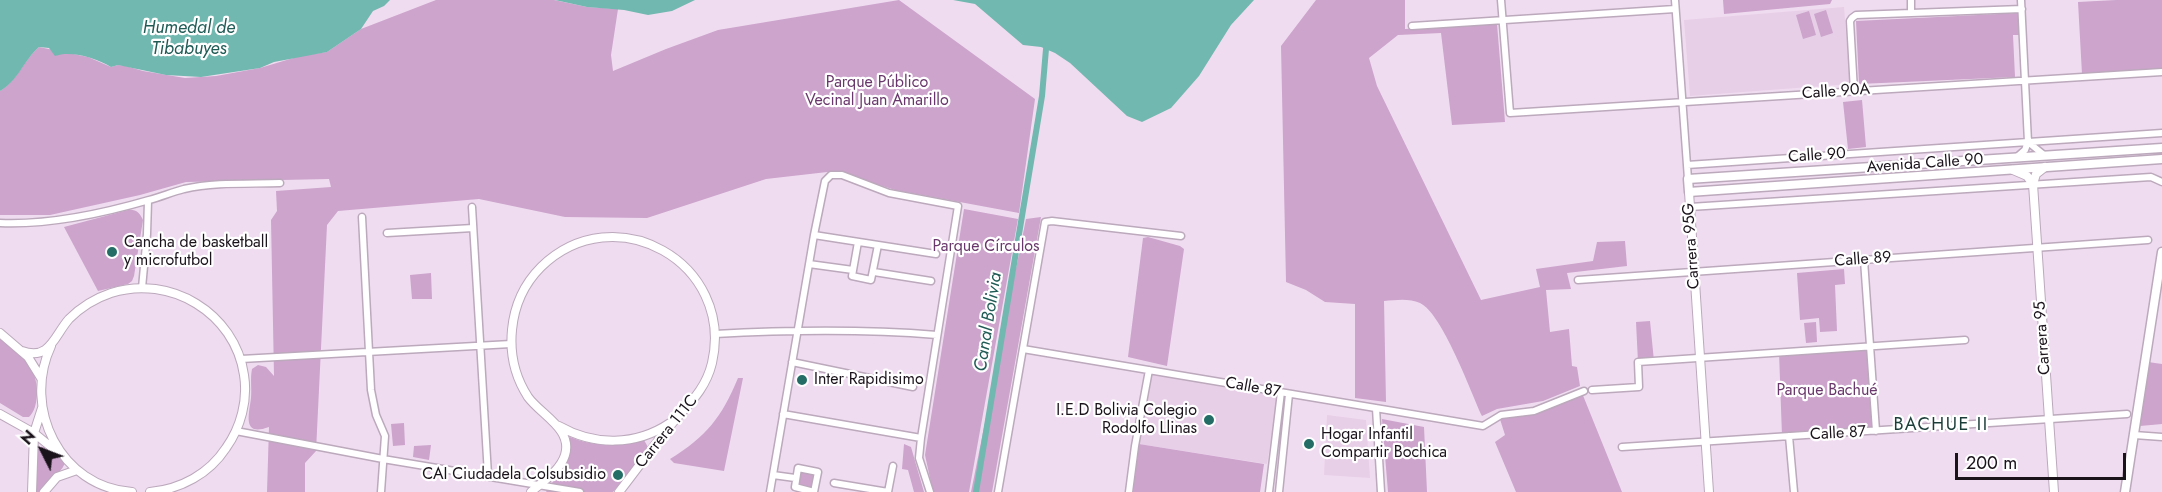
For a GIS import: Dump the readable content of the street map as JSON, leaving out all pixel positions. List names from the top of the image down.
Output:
{
  "streets": {
    "main road": ["Avenida Calle 90", "Carrera 95G"],
    "street": [
      "Calle 90A",
      "Calle 90",
      "Calle 89",
      "Carrera 95",
      "Calle 87",
      "Carrera 111C"
    ]
  },
  "crossings": [
    ["Calle 90A", "Carrera 95G"],
    ["Calle 90", "Carrera 95G"],
    ["Avenida Calle 90", "Carrera 95G"],
    ["Carrera 95G", "Calle 89"],
    ["Carrera 95G", "Calle 87"],
    ["Calle 89", "Carrera 95"],
    ["Carrera 95", "Calle 87"]
  ],
  "districts": ["BACHUE II"],
  "water": ["Humedal de Tibabuyes", "Canal Bolivia"],
  "parks": ["Parque Público Vecinal Juan Amarillo", "Parque Círculos", "Parque Bachué"],
  "places": [
    "Cancha de basketball y microfutbol",
    "Inter Rapidisimo",
    "I.E.D Bolivia Colegio Rodolfo Llinas",
    "Hogar Infantil Compartir Bochica",
    "CAI Ciudadela Colsubsidio"
  ],
  "scale_bar": "200 m",
  "north": "top left"
}
